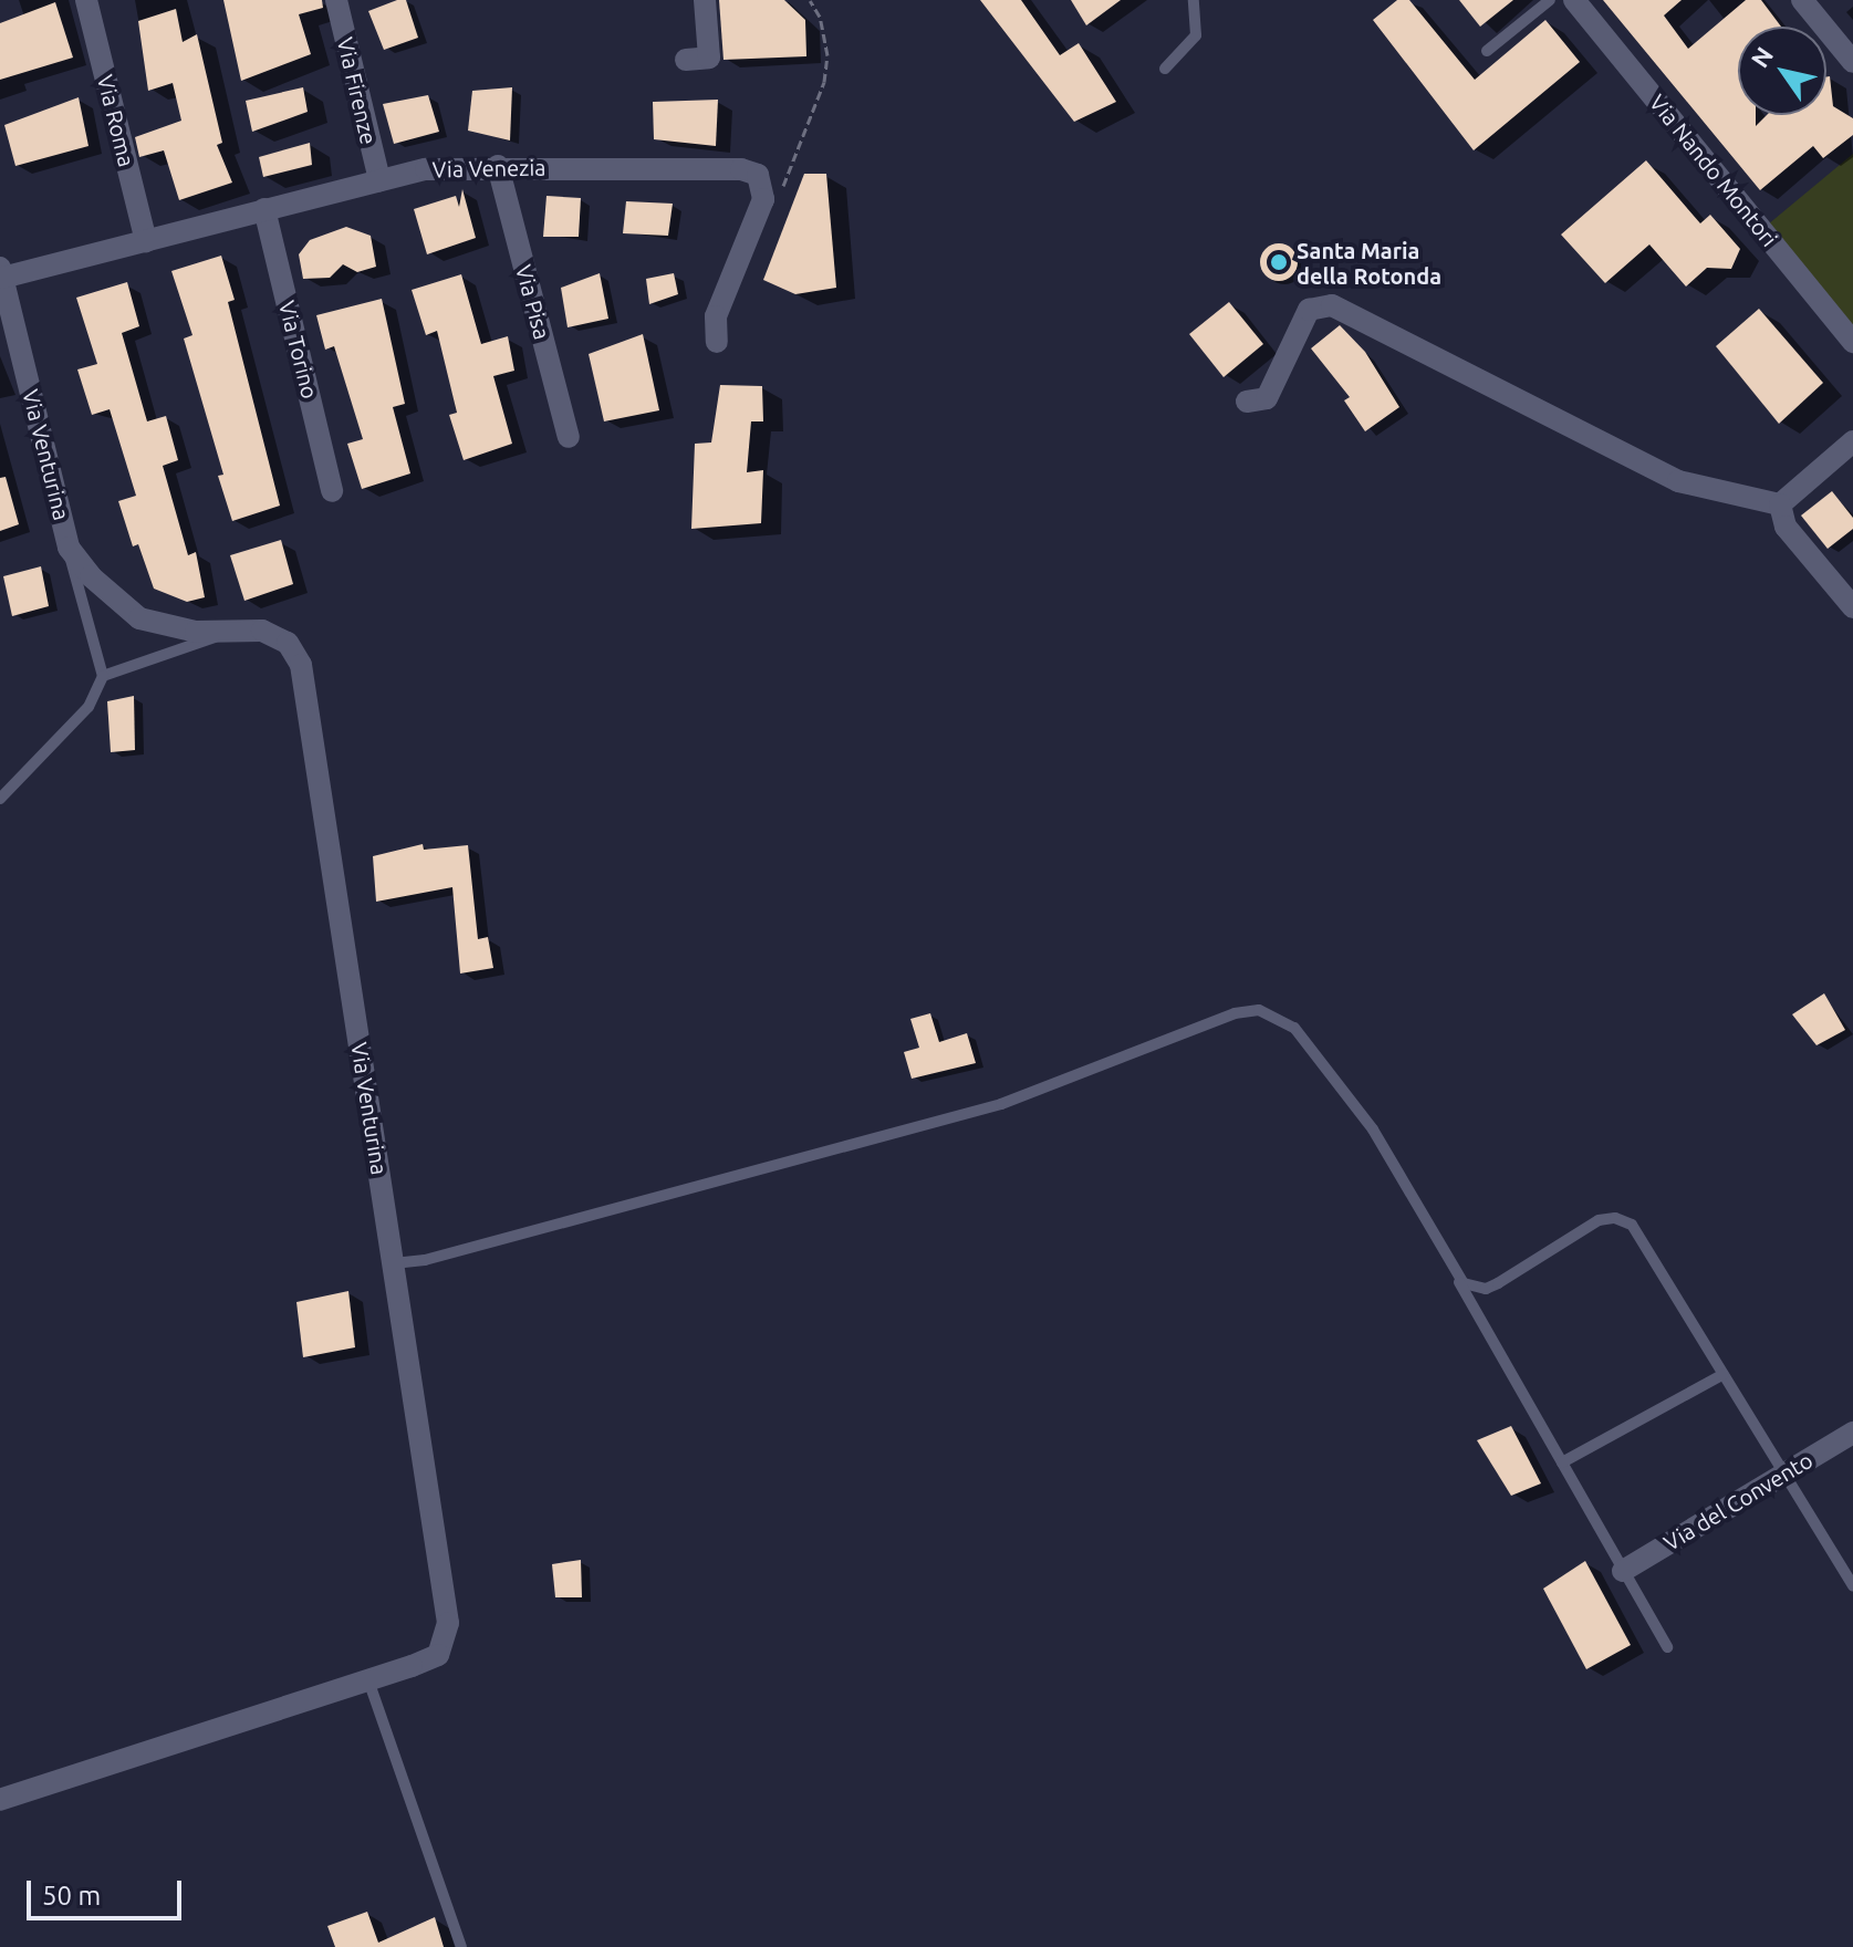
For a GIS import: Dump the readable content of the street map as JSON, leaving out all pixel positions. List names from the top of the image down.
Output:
{
  "streets": {
    "street": [
      "Via Firenze",
      "Via Roma",
      "Via Venezia",
      "Via Nando Montori",
      "Via Pisa",
      "Via Torino",
      "Via Venturina",
      "Via del Convento"
    ]
  },
  "crossings": [
    ["Via Firenze", "Via Venezia"],
    ["Via Roma", "Via Venezia"],
    ["Via Venezia", "Via Pisa"],
    ["Via Venezia", "Via Torino"],
    ["Via Venezia", "Via Venturina"]
  ],
  "places": ["Santa Maria della Rotonda"],
  "scale_bar": "50 m",
  "north": "top left"
}
